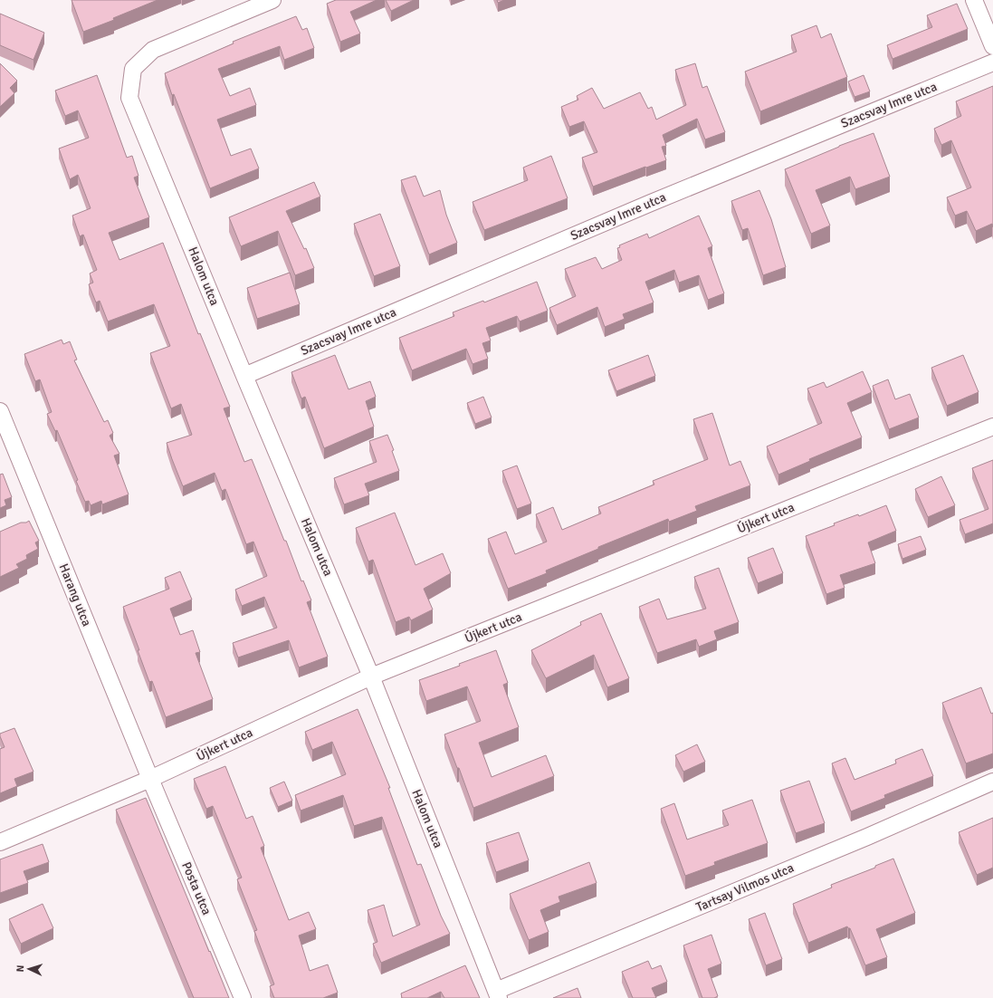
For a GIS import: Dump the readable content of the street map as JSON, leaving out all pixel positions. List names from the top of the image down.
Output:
{
  "streets": {
    "street": [
      "Szacsvay Imre utca",
      "Halom utca",
      "Újkert utca",
      "Harang utca",
      "Tartsay Vilmos utca",
      "Posta utca"
    ]
  },
  "crossings": [
    ["Szacsvay Imre utca", "Halom utca"],
    ["Halom utca", "Újkert utca"],
    ["Halom utca", "Tartsay Vilmos utca"],
    ["Újkert utca", "Harang utca"],
    ["Újkert utca", "Posta utca"],
    ["Harang utca", "Posta utca"]
  ],
  "north": "left"
}
